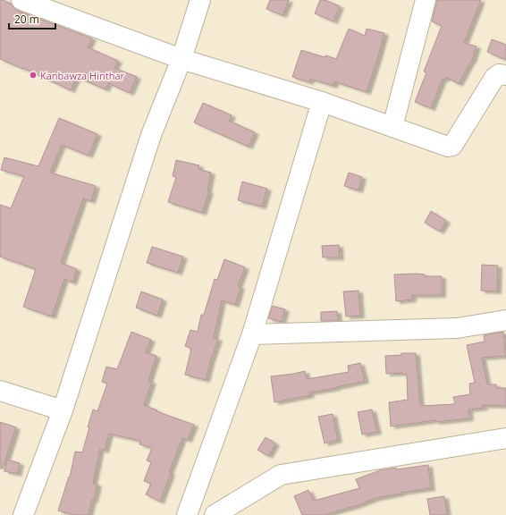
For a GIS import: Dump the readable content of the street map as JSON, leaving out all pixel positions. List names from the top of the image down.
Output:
{
  "places": ["Kanbawza Hinthar"],
  "scale_bar": "20 m"
}
